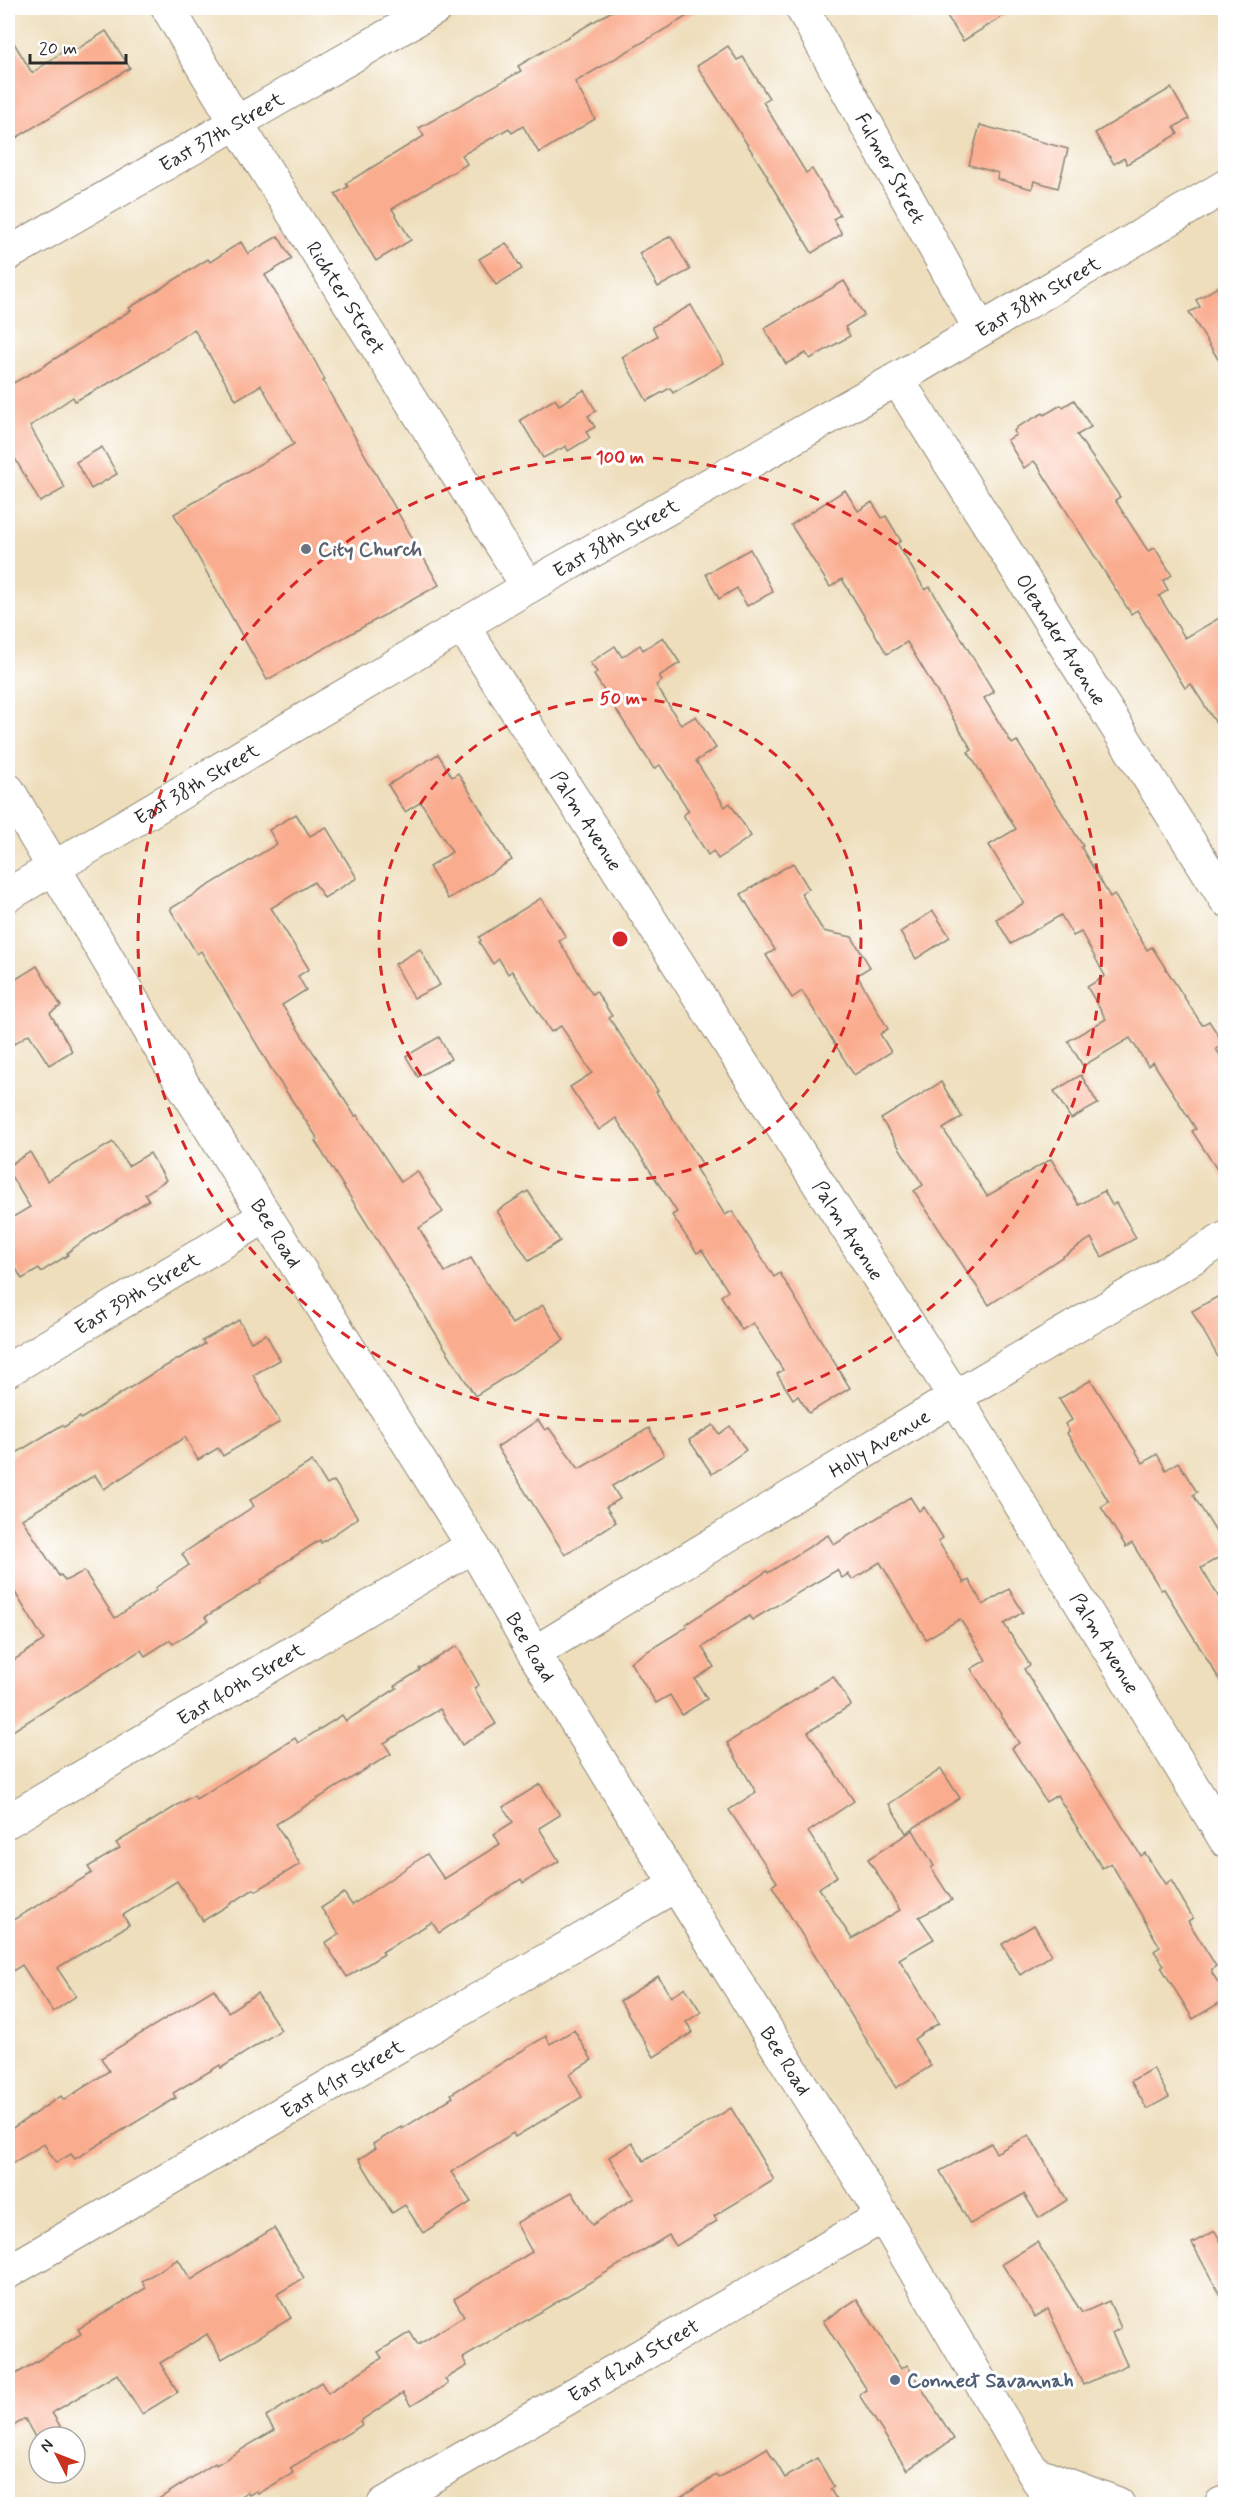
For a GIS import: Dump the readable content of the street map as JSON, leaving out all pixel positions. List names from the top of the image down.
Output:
{
  "streets": {
    "street": [
      "East 37th Street",
      "Fulmer Street",
      "East 38th Street",
      "Richter Street",
      "Oleander Avenue",
      "Palm Avenue",
      "Bee Road",
      "East 39th Street",
      "Holly Avenue",
      "East 40th Street",
      "East 41st Street",
      "East 42nd Street"
    ]
  },
  "crossings": [
    ["East 37th Street", "Richter Street"],
    ["Fulmer Street", "East 38th Street"],
    ["East 38th Street", "Richter Street"],
    ["East 38th Street", "Oleander Avenue"],
    ["East 38th Street", "Palm Avenue"],
    ["East 38th Street", "Bee Road"],
    ["Palm Avenue", "Holly Avenue"],
    ["Bee Road", "East 39th Street"],
    ["Bee Road", "Holly Avenue"],
    ["Bee Road", "East 40th Street"],
    ["Bee Road", "East 41st Street"],
    ["Bee Road", "East 42nd Street"]
  ],
  "places": ["City Church", "Connect Savannah"],
  "scale_bar": "20 m",
  "north": "top left",
  "rings": ["100 m", "50 m"]
}
